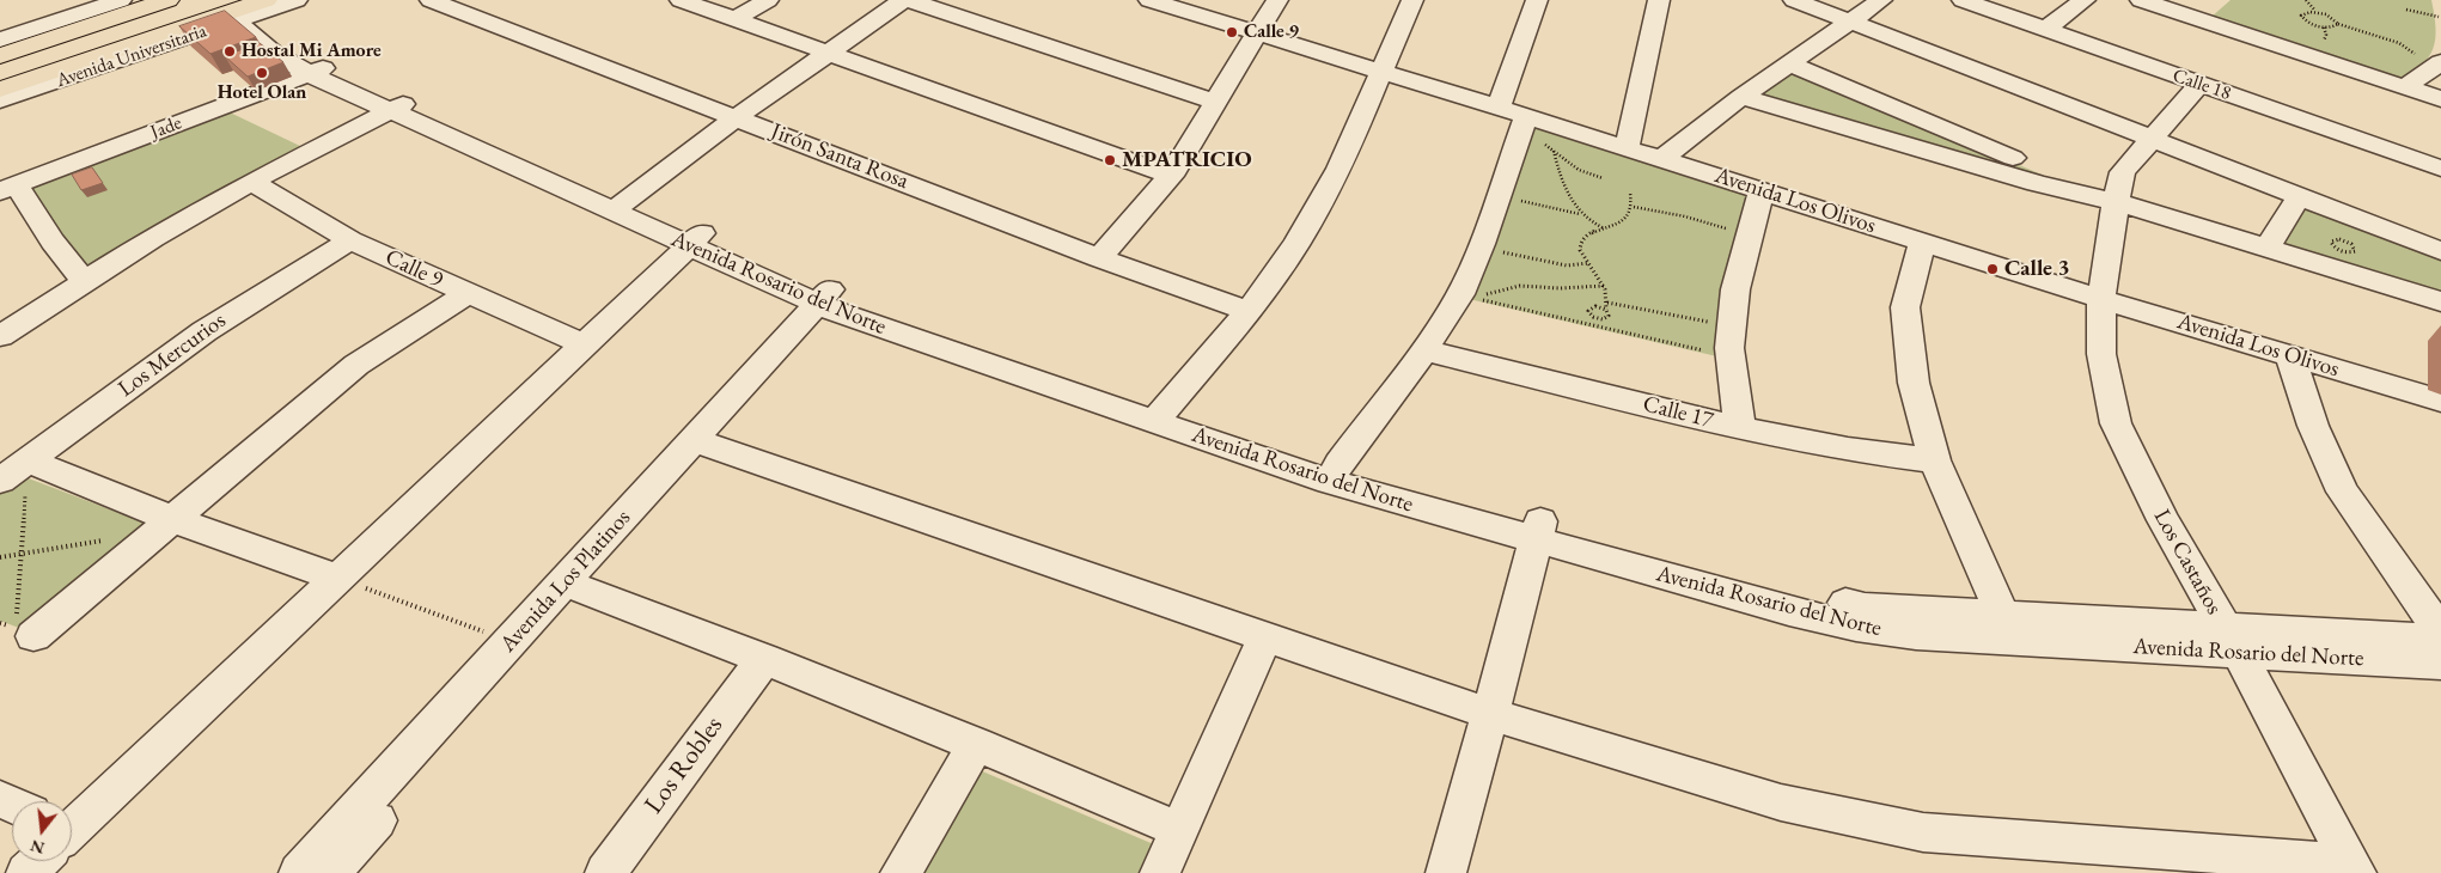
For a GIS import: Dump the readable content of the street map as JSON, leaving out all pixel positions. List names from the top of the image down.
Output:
{
  "streets": {
    "main road": ["Avenida Universitaria"],
    "street": [
      "Calle 18",
      "Jade",
      "Jirón Santa Rosa",
      "Avenida Los Olivos",
      "Calle 9",
      "Avenida Rosario del Norte",
      "Los Mercurios",
      "Calle 17",
      "Los Castaños",
      "Avenida Los Platinos",
      "Los Robles"
    ]
  },
  "crossings": [
    ["Avenida Universitaria", "Avenida Rosario del Norte"],
    ["Calle 18", "Los Castaños"],
    ["Jade", "Avenida Rosario del Norte"],
    ["Avenida Los Olivos", "Los Castaños"],
    ["Calle 9", "Los Mercurios"],
    ["Avenida Rosario del Norte", "Los Castaños"],
    ["Avenida Rosario del Norte", "Avenida Los Platinos"]
  ],
  "places": [
    "Calle 9",
    "Hostal Mi Amore",
    "Hotel Olan",
    "MPATRICIO",
    "Calle 3"
  ],
  "north": "bottom"
}
